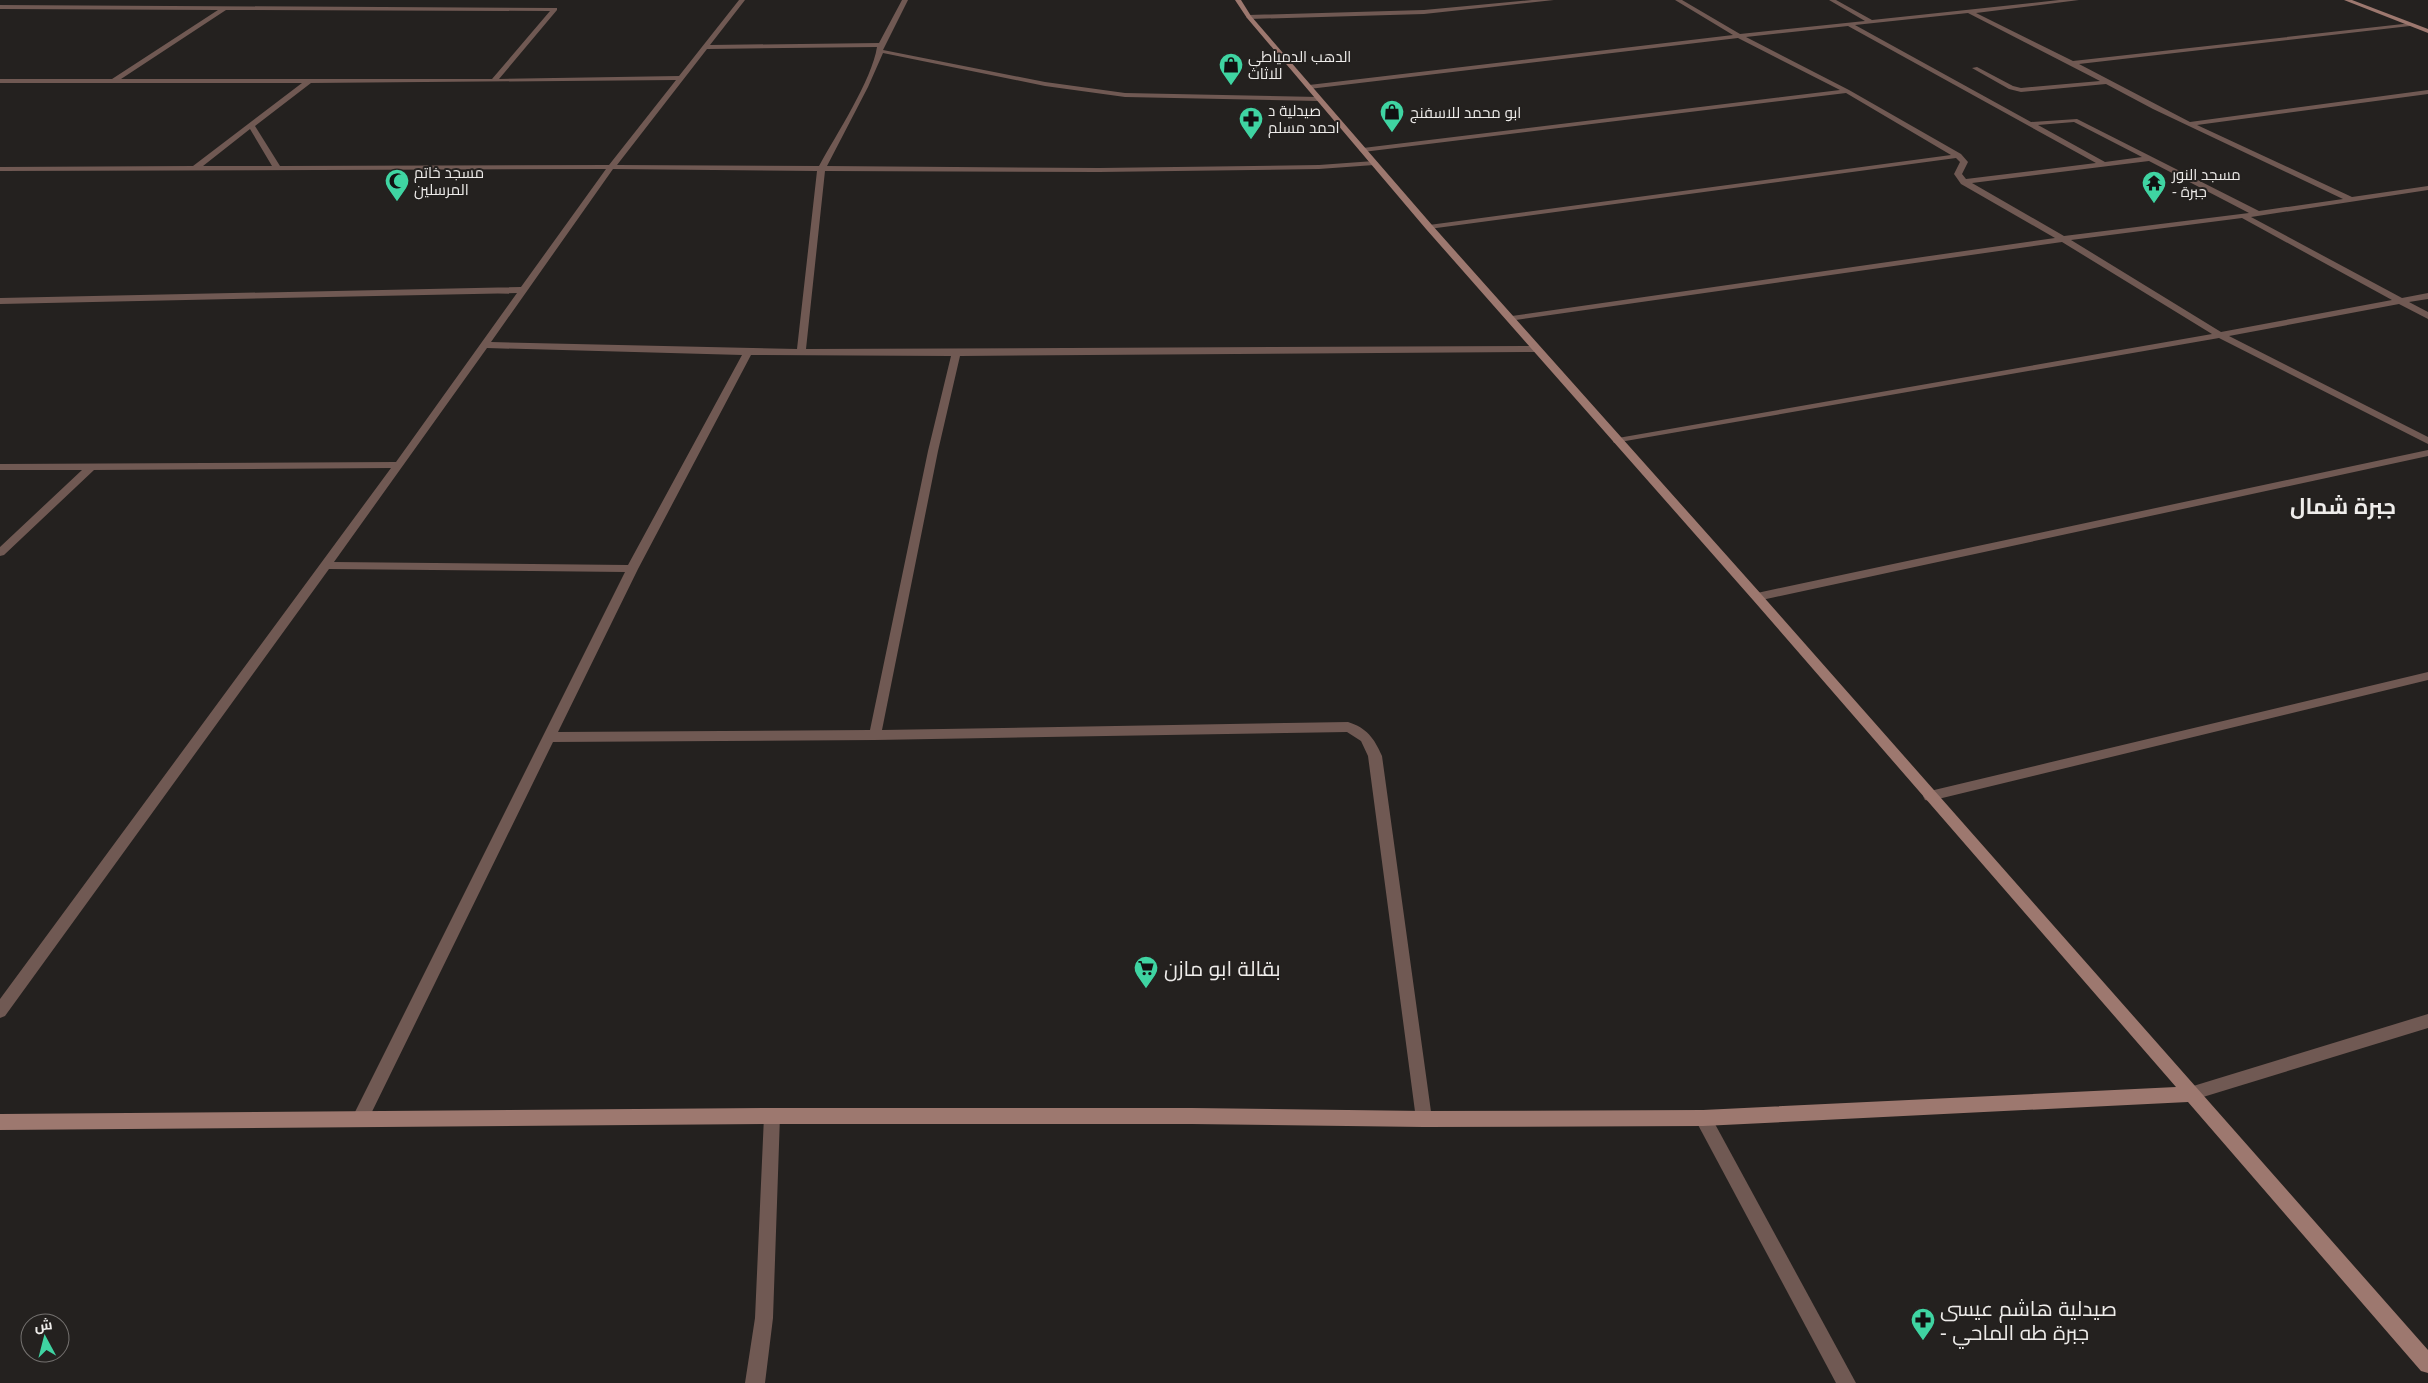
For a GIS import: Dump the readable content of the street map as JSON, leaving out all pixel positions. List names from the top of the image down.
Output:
{
  "districts": ["جبرة شمال"],
  "places": {
    "shop": ["الدهب الدمياطي للاثاث", "ابو محمد للاسفنج"],
    "pharmacy": ["صيدلية د احمد مسلم", "صيدلية هاشم عيسى - جبرة طه الماحي"],
    "mosque": ["مسجد خاتم المرسلين"],
    "temple": ["مسجد النور - جبرة"],
    "supermarket": ["بقالة ابو مازن"]
  },
  "north": "top"
}
